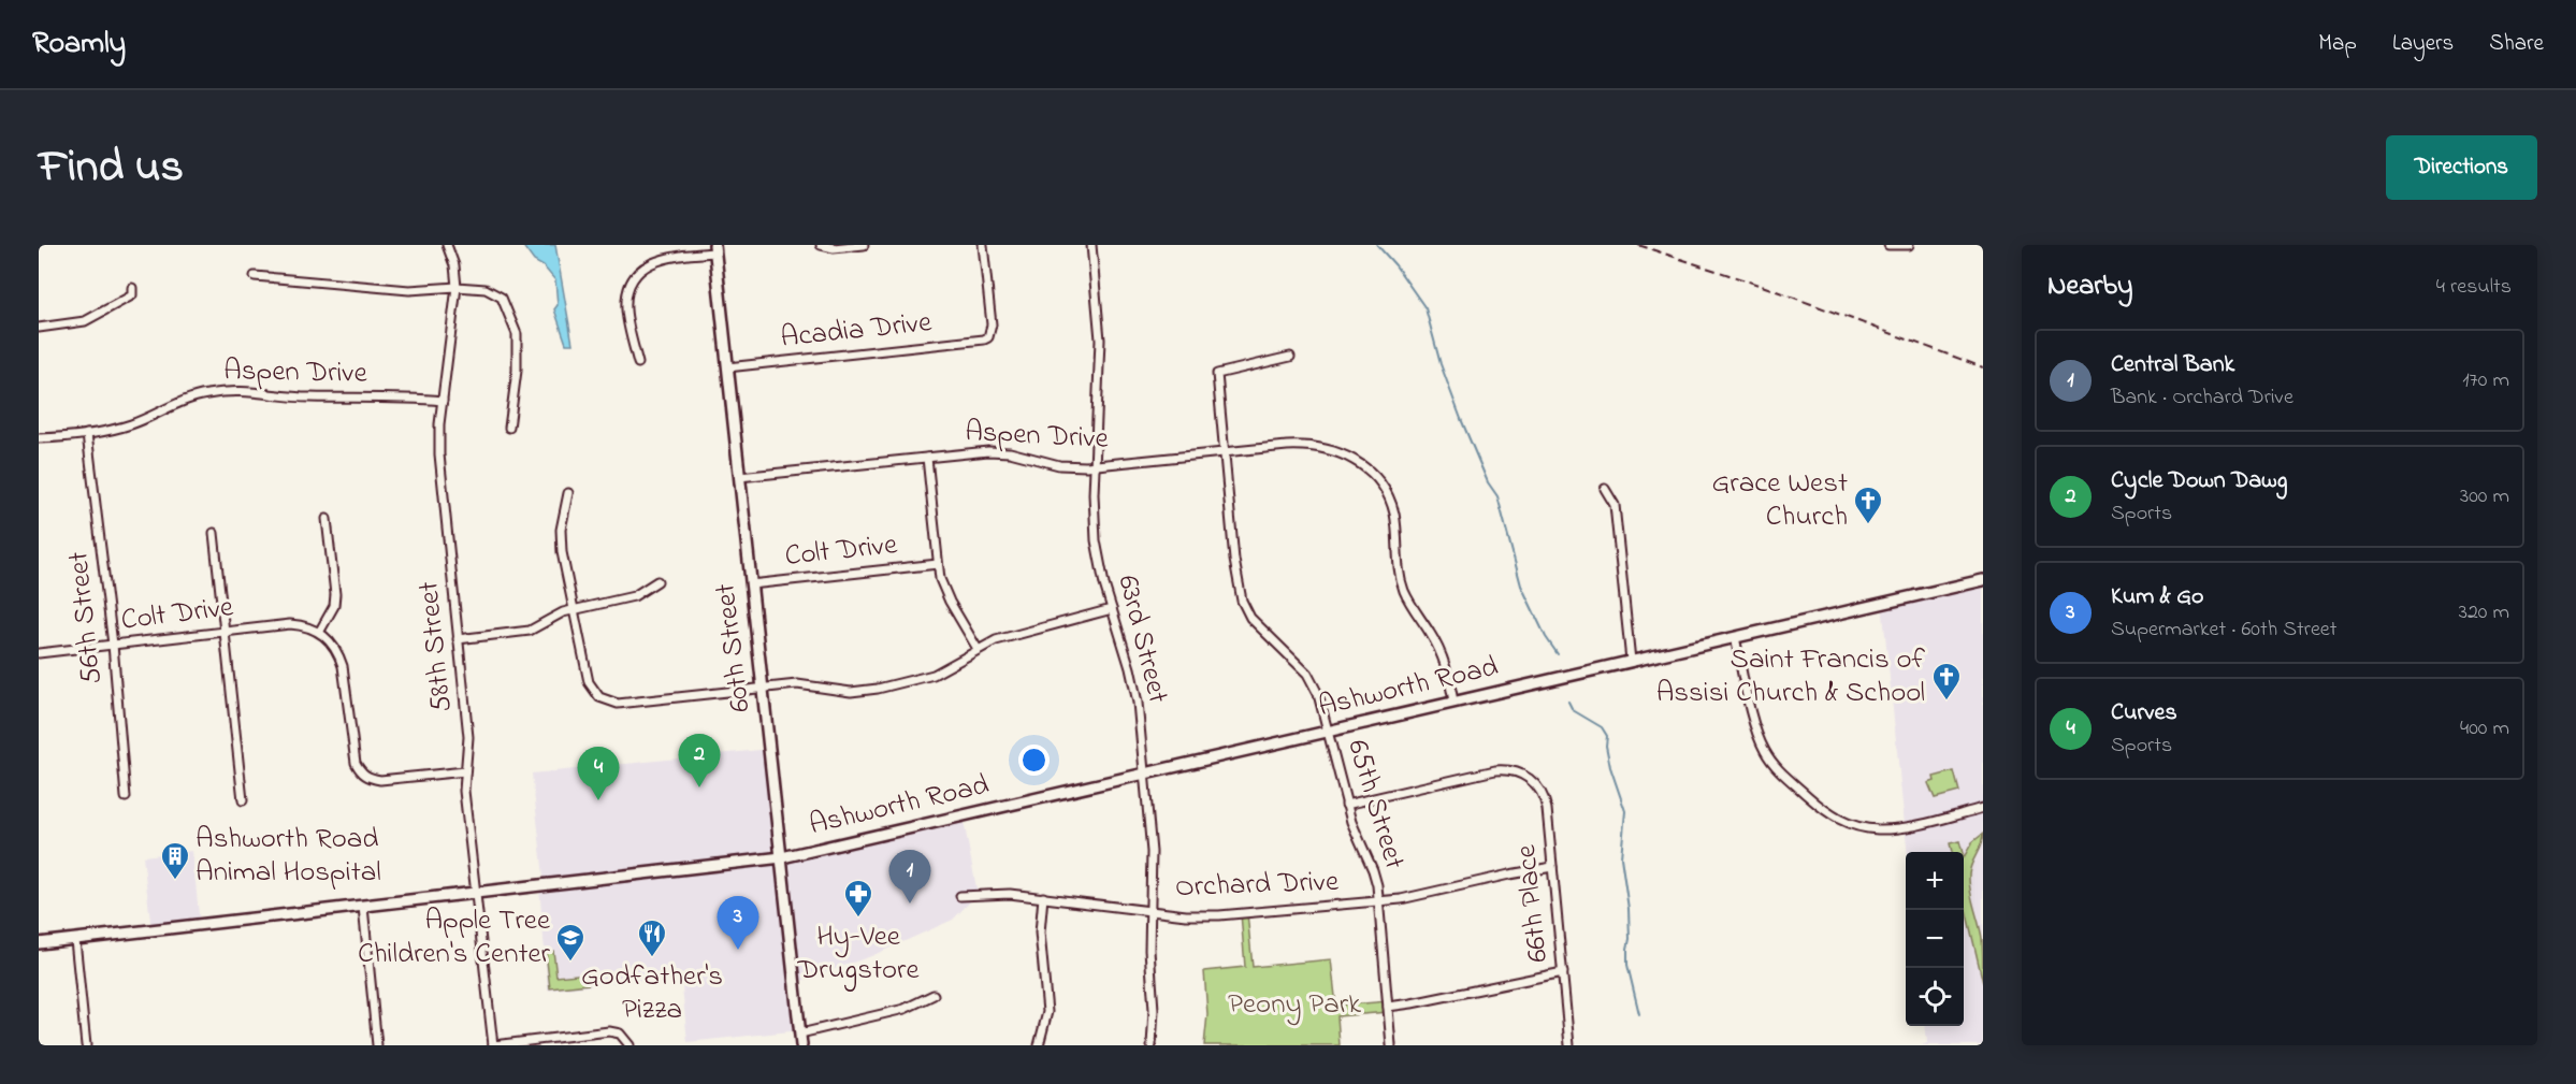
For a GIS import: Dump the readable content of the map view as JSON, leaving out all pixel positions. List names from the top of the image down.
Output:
{
  "streets": {
    "main road": ["60th Street", "Ashworth Road"],
    "street": [
      "Acadia Drive",
      "Aspen Drive",
      "Colt Drive",
      "56th Street",
      "63rd Street",
      "58th Street",
      "65th Street",
      "Orchard Drive",
      "66th Place"
    ]
  },
  "crossings": [
    ["Acadia Drive", "60th Street"],
    ["Aspen Drive", "56th Street"],
    ["Aspen Drive", "63rd Street"],
    ["Aspen Drive", "58th Street"],
    ["Aspen Drive", "60th Street"],
    ["Aspen Drive", "Ashworth Road"],
    ["Aspen Drive", "65th Street"],
    ["Colt Drive", "56th Street"],
    ["Colt Drive", "60th Street"],
    ["63rd Street", "Ashworth Road"],
    ["63rd Street", "Orchard Drive"],
    ["58th Street", "Ashworth Road"],
    ["60th Street", "Ashworth Road"],
    ["Ashworth Road", "65th Street"],
    ["65th Street", "Orchard Drive"],
    ["65th Street", "66th Place"],
    ["Orchard Drive", "66th Place"]
  ],
  "parks": ["Peony Park"],
  "places": {
    "church": ["Grace West Church", "Saint Francis of Assisi Church & School"],
    "building": ["Ashworth Road Animal Hospital"],
    "pharmacy": ["Hy-Vee Drugstore"],
    "restaurant": ["Godfather's Pizza"],
    "school or university": ["Apple Tree Children's Center"]
  },
  "page": {
    "header": "Roamly",
    "nav": ["Map", "Layers", "Share"],
    "title": "Find us",
    "buttons": "Directions",
    "heading": ["Nearby", "4 results"],
    "list": [
      {
        "mark": "1",
        "name": "Central Bank",
        "note": "Bank · Orchard Drive",
        "value": "170 m"
      },
      {
        "mark": "2",
        "name": "Cycle Down Dawg",
        "note": "Sports",
        "value": "300 m"
      },
      {
        "mark": "3",
        "name": "Kum & Go",
        "note": "Supermarket · 60th Street",
        "value": "320 m"
      },
      {
        "mark": "4",
        "name": "Curves",
        "note": "Sports",
        "value": "400 m"
      }
    ],
    "pins": [
      "2",
      "4",
      "1",
      "3"
    ],
    "map_buttons": ["+", "−"]
  }
}
